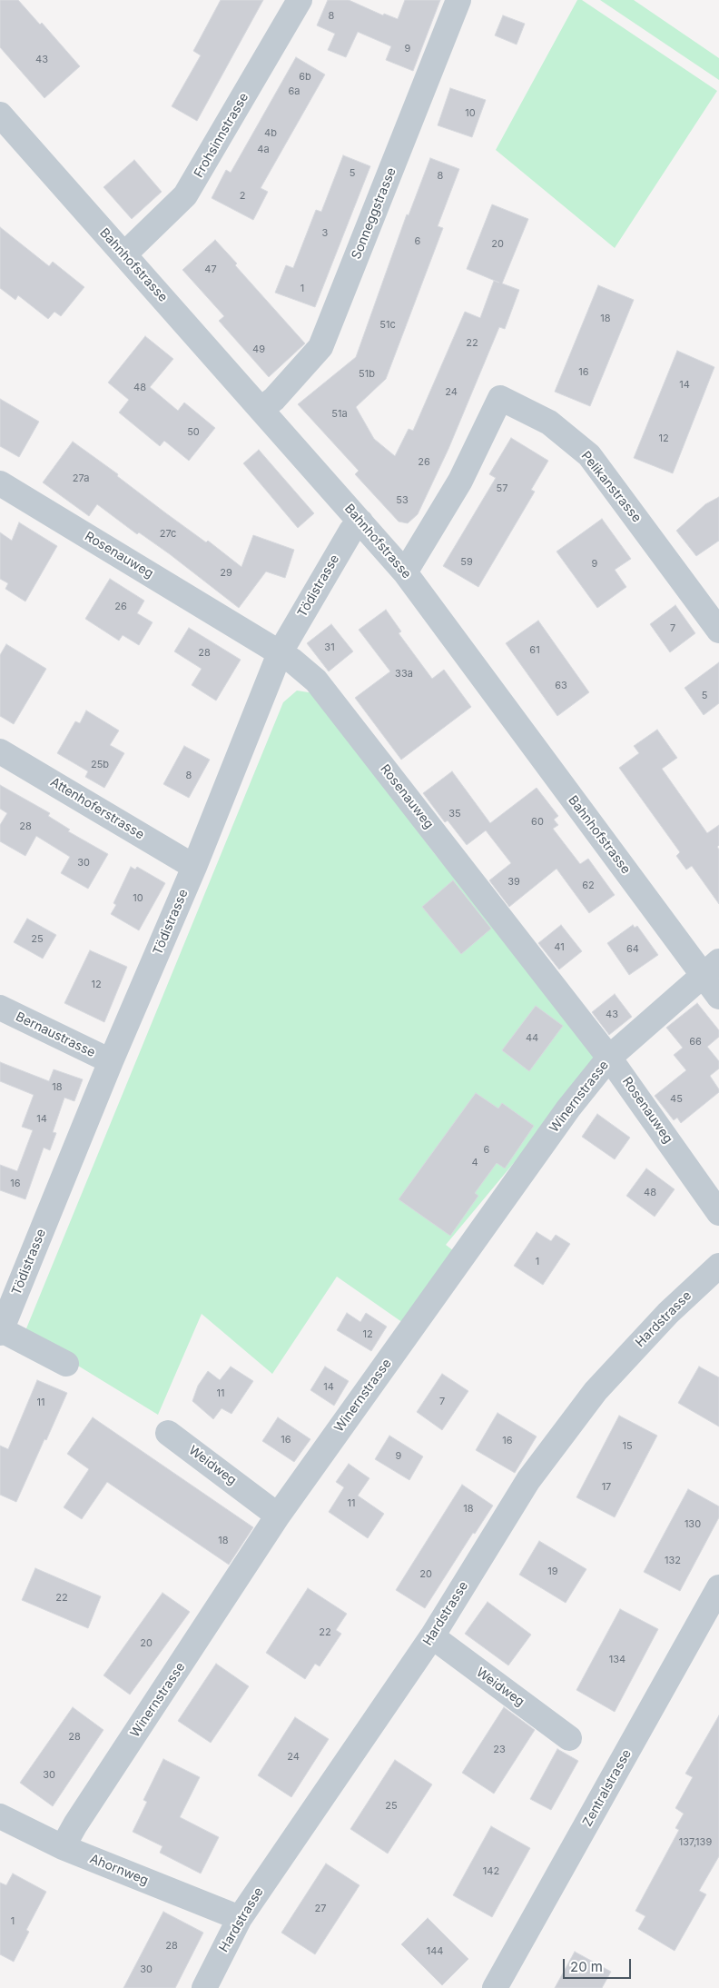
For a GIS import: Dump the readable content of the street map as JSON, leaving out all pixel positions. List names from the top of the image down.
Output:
{
  "streets": {
    "street": [
      "Frohsinnstrasse",
      "Sonneggstrasse",
      "Bahnhofstrasse",
      "Pelikanstrasse",
      "Rosenauweg",
      "Tödistrasse",
      "Attenhoferstrasse",
      "Bernaustrasse",
      "Winernstrasse",
      "Hardstrasse",
      "Weidweg",
      "Zentralstrasse",
      "Ahornweg"
    ]
  },
  "crossings": [
    ["Frohsinnstrasse", "Bahnhofstrasse"],
    ["Sonneggstrasse", "Bahnhofstrasse"],
    ["Bahnhofstrasse", "Pelikanstrasse"],
    ["Bahnhofstrasse", "Tödistrasse"],
    ["Bahnhofstrasse", "Winernstrasse"],
    ["Rosenauweg", "Tödistrasse"],
    ["Rosenauweg", "Winernstrasse"],
    ["Tödistrasse", "Attenhoferstrasse"],
    ["Tödistrasse", "Bernaustrasse"],
    ["Winernstrasse", "Weidweg"],
    ["Winernstrasse", "Ahornweg"],
    ["Hardstrasse", "Weidweg"],
    ["Hardstrasse", "Ahornweg"]
  ],
  "house_numbers": [
    "8",
    "9",
    "43",
    "6b",
    "6a",
    "10",
    "4b",
    "4a",
    "5",
    "8",
    "2",
    "3",
    "6",
    "20",
    "47",
    "1",
    "18",
    "51c",
    "22",
    "49",
    "16",
    "51b",
    "14",
    "48",
    "24",
    "51a",
    "50",
    "12",
    "26",
    "27a",
    "57",
    "53",
    "27c",
    "59",
    "9",
    "29",
    "26",
    "7",
    "31",
    "61",
    "28",
    "33a",
    "63",
    "5",
    "25b",
    "8",
    "35",
    "60",
    "28",
    "30",
    "39",
    "62",
    "10",
    "25",
    "41",
    "64",
    "12",
    "43",
    "44",
    "66",
    "18",
    "45",
    "14",
    "6",
    "4",
    "16",
    "48",
    "1",
    "12",
    "14",
    "11",
    "7",
    "11",
    "16",
    "16",
    "15",
    "9",
    "17",
    "11",
    "18",
    "130",
    "18",
    "132",
    "19",
    "20",
    "22",
    "22",
    "20",
    "134",
    "28",
    "23",
    "24",
    "30",
    "25",
    "137,139",
    "142",
    "27",
    "1",
    "28",
    "144",
    "30"
  ],
  "scale_bar": "20 m"
}
